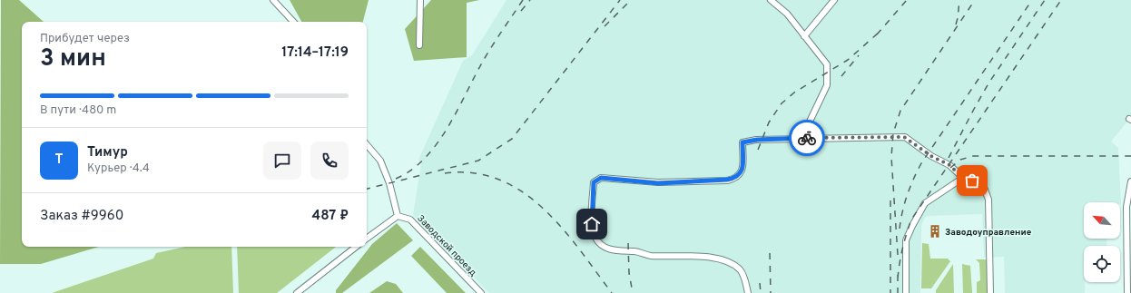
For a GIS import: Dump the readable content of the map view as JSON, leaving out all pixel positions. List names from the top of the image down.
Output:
{
  "streets": {
    "street": ["Заводской проезд"]
  },
  "places": {
    "building": ["Заводоуправление"]
  },
  "north": "top left",
  "page": {
    "heading": ["3 мин", "Прибудет через", "17:14–17:19"],
    "panel": [
      "Тимур",
      "Курьер · 4.4",
      "Заказ #9960",
      "487 ₽"
    ],
    "bar": "В пути · 480 m",
    "round": "Т"
  }
}
